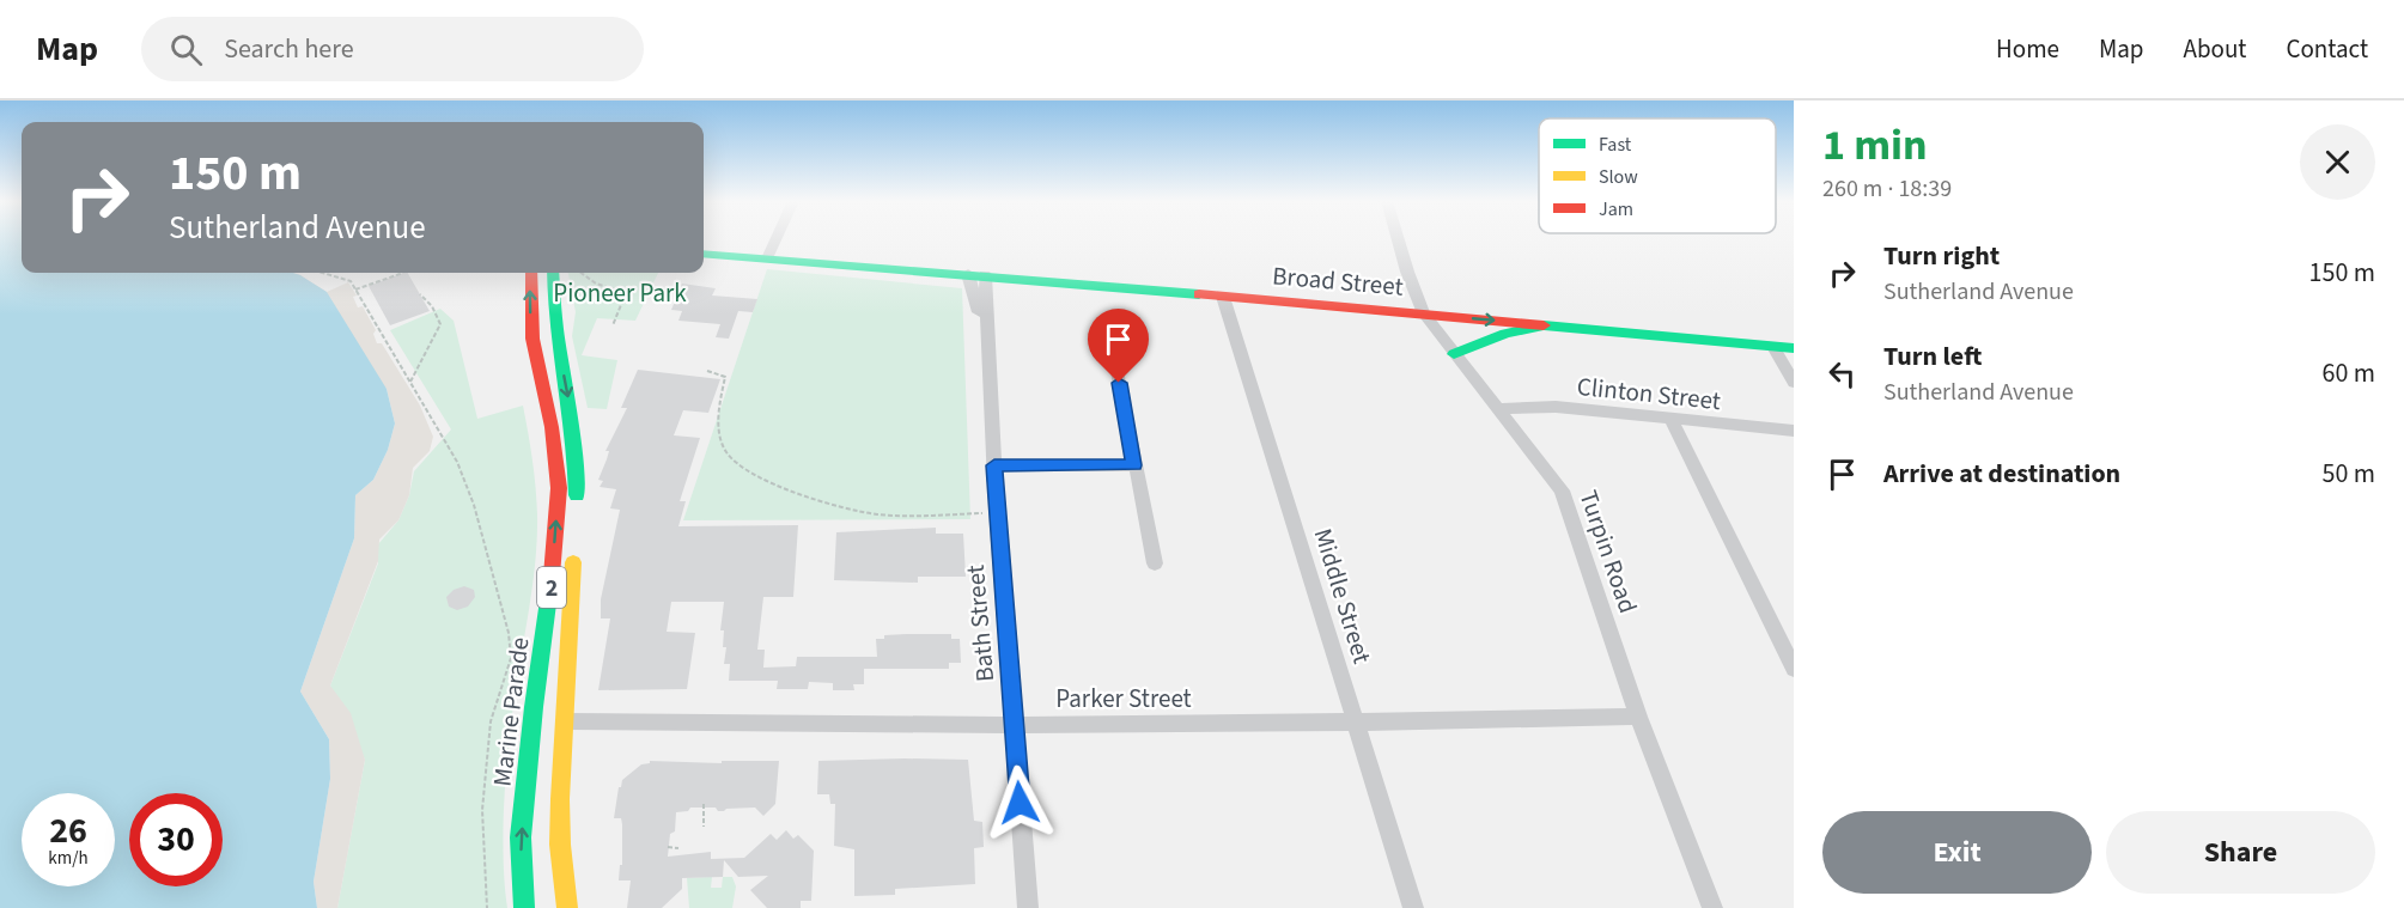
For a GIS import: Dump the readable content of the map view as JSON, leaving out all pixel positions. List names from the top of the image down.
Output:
{
  "streets": {
    "main road": ["Broad Street", "2", "Marine Parade"],
    "street": [
      "Clinton Street",
      "Turpin Road",
      "Middle Street",
      "Bath Street",
      "Parker Street"
    ]
  },
  "crossings": [
    ["Broad Street", "Turpin Road"],
    ["Broad Street", "Middle Street"],
    ["Broad Street", "Bath Street"],
    ["Clinton Street", "Turpin Road"],
    ["Turpin Road", "Parker Street"],
    ["Middle Street", "Parker Street"],
    ["Bath Street", "Parker Street"],
    ["Parker Street", "Marine Parade"]
  ],
  "parks": ["Pioneer Park"],
  "legend": ["Fast", "Slow", "Jam"],
  "page": {
    "header": "Map",
    "search": "Search here",
    "nav": [
      "Home",
      "Map",
      "About",
      "Contact"
    ],
    "heading": ["1 min", "260 m · 18:39"],
    "turn": ["150 m", "Sutherland Avenue"],
    "list": [
      {
        "name": "Turn right",
        "note": "Sutherland Avenue",
        "value": "150 m"
      },
      {
        "name": "Turn left",
        "note": "Sutherland Avenue",
        "value": "60 m"
      },
      {
        "name": "Arrive at destination",
        "value": "50 m"
      }
    ],
    "speed": "26 km/h",
    "limit": "30",
    "buttons": ["Exit", "Share"]
  }
}
